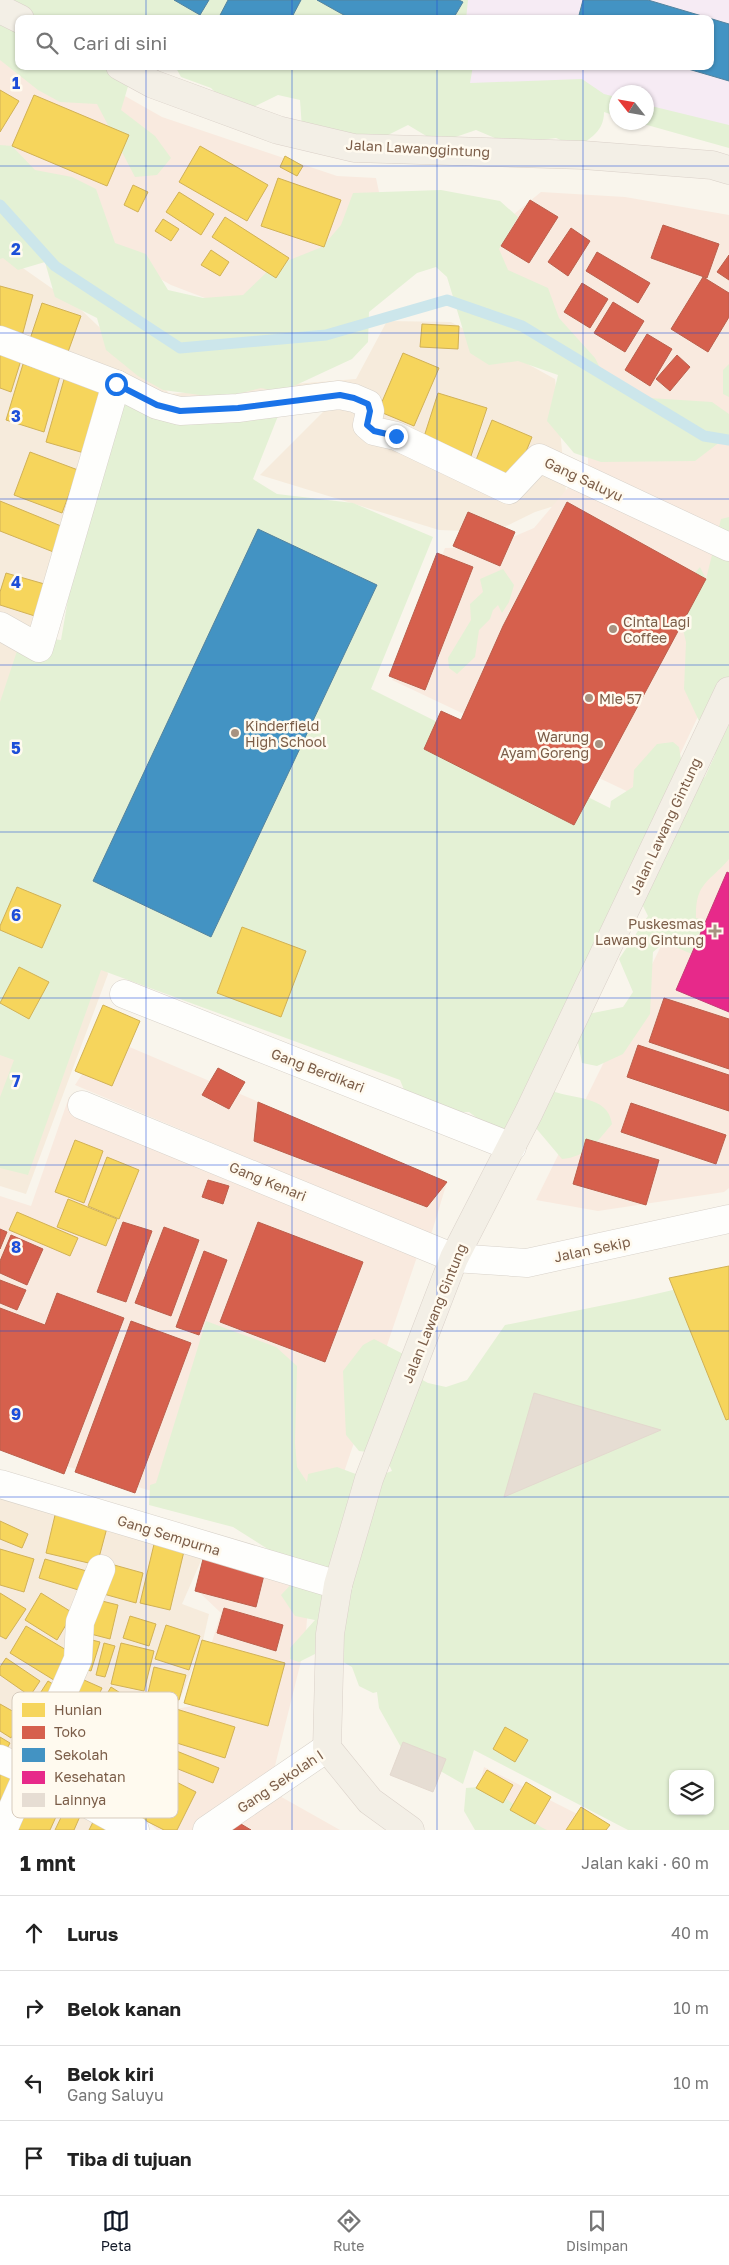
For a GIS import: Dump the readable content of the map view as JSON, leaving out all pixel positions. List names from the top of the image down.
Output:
{
  "streets": {
    "main road": ["Jalan Lawanggintung", "Jalan Lawang Gintung"],
    "street": [
      "Gang Saluyu",
      "Gang Berdikari",
      "Gang Kenari",
      "Jalan Sekip",
      "Gang Sempurna",
      "Gang Sekolah I"
    ]
  },
  "crossings": [
    ["Jalan Lawang Gintung", "Gang Berdikari"],
    ["Jalan Lawang Gintung", "Gang Kenari"],
    ["Jalan Lawang Gintung", "Jalan Sekip"],
    ["Jalan Lawang Gintung", "Gang Sempurna"],
    ["Jalan Lawang Gintung", "Gang Sekolah I"],
    ["Gang Kenari", "Jalan Sekip"]
  ],
  "places": {
    "other": [
      "Cinta Lagi Coffee",
      "Mie 57",
      "Kinderfield High School",
      "Warung Ayam Goreng"
    ],
    "health": ["Puskesmas Lawang Gintung"]
  },
  "legend": [
    "Hunian",
    "Toko",
    "Sekolah",
    "Kesehatan",
    "Lainnya"
  ],
  "north": "top left",
  "page": {
    "search": "Cari di sini",
    "heading": ["1 mnt", "Jalan kaki · 60 m"],
    "list": [
      ["Lurus", "40 m"],
      ["Belok kanan", "10 m"],
      ["Belok kiri", "Gang Saluyu", "10 m"],
      "Tiba di tujuan"
    ],
    "nav": ["Peta", "Rute", "Disimpan"]
  },
  "grid": {
    "rows": [
      "1",
      "2",
      "3",
      "4",
      "5",
      "6",
      "7",
      "8",
      "9"
    ]
  }
}
